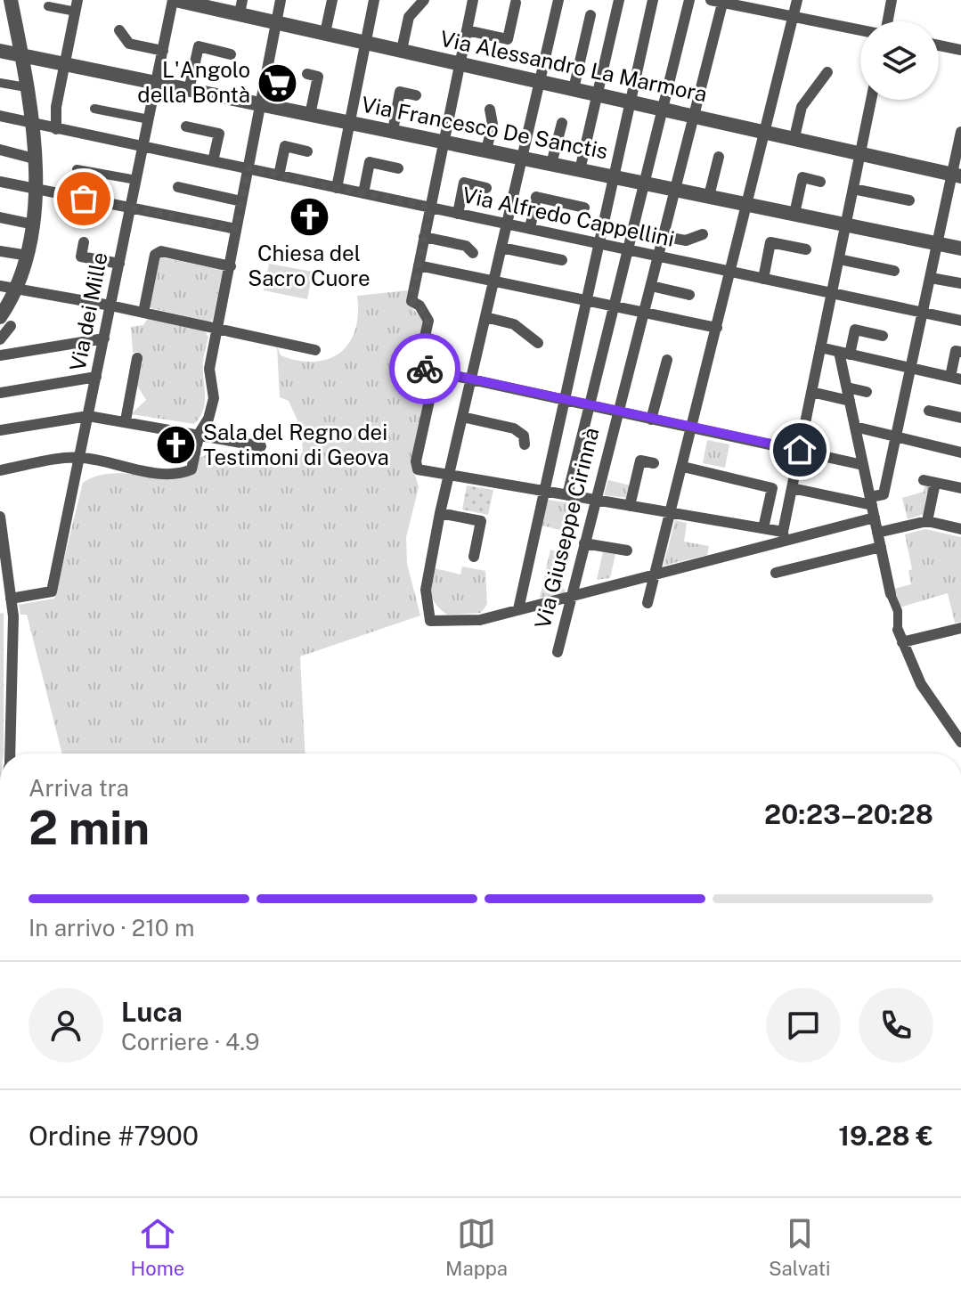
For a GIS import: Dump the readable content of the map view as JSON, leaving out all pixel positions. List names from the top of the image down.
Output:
{
  "streets": {
    "street": [
      "Via Alessandro La Marmora",
      "Via Francesco De Sanctis",
      "Via Alfredo Cappellini",
      "Via dei Mille",
      "Via Giuseppe Cirinnà"
    ]
  },
  "crossings": [
    ["Via Alessandro La Marmora", "Via dei Mille"],
    ["Via Alessandro La Marmora", "Via Giuseppe Cirinnà"],
    ["Via Francesco De Sanctis", "Via dei Mille"],
    ["Via Francesco De Sanctis", "Via Giuseppe Cirinnà"],
    ["Via Alfredo Cappellini", "Via dei Mille"],
    ["Via Alfredo Cappellini", "Via Giuseppe Cirinnà"]
  ],
  "places": {
    "supermarket": ["L'Angolo della Bontà"],
    "church": ["Chiesa del Sacro Cuore", "Sala del Regno dei Testimoni di Geova"]
  },
  "page": {
    "heading": ["2 min", "Arriva tra", "20:23–20:28"],
    "panel": [
      "Luca",
      "Corriere · 4.9",
      "Ordine #7900",
      "19.28 €"
    ],
    "bar": "In arrivo · 210 m",
    "tabs": ["Home", "Mappa", "Salvati"]
  }
}
